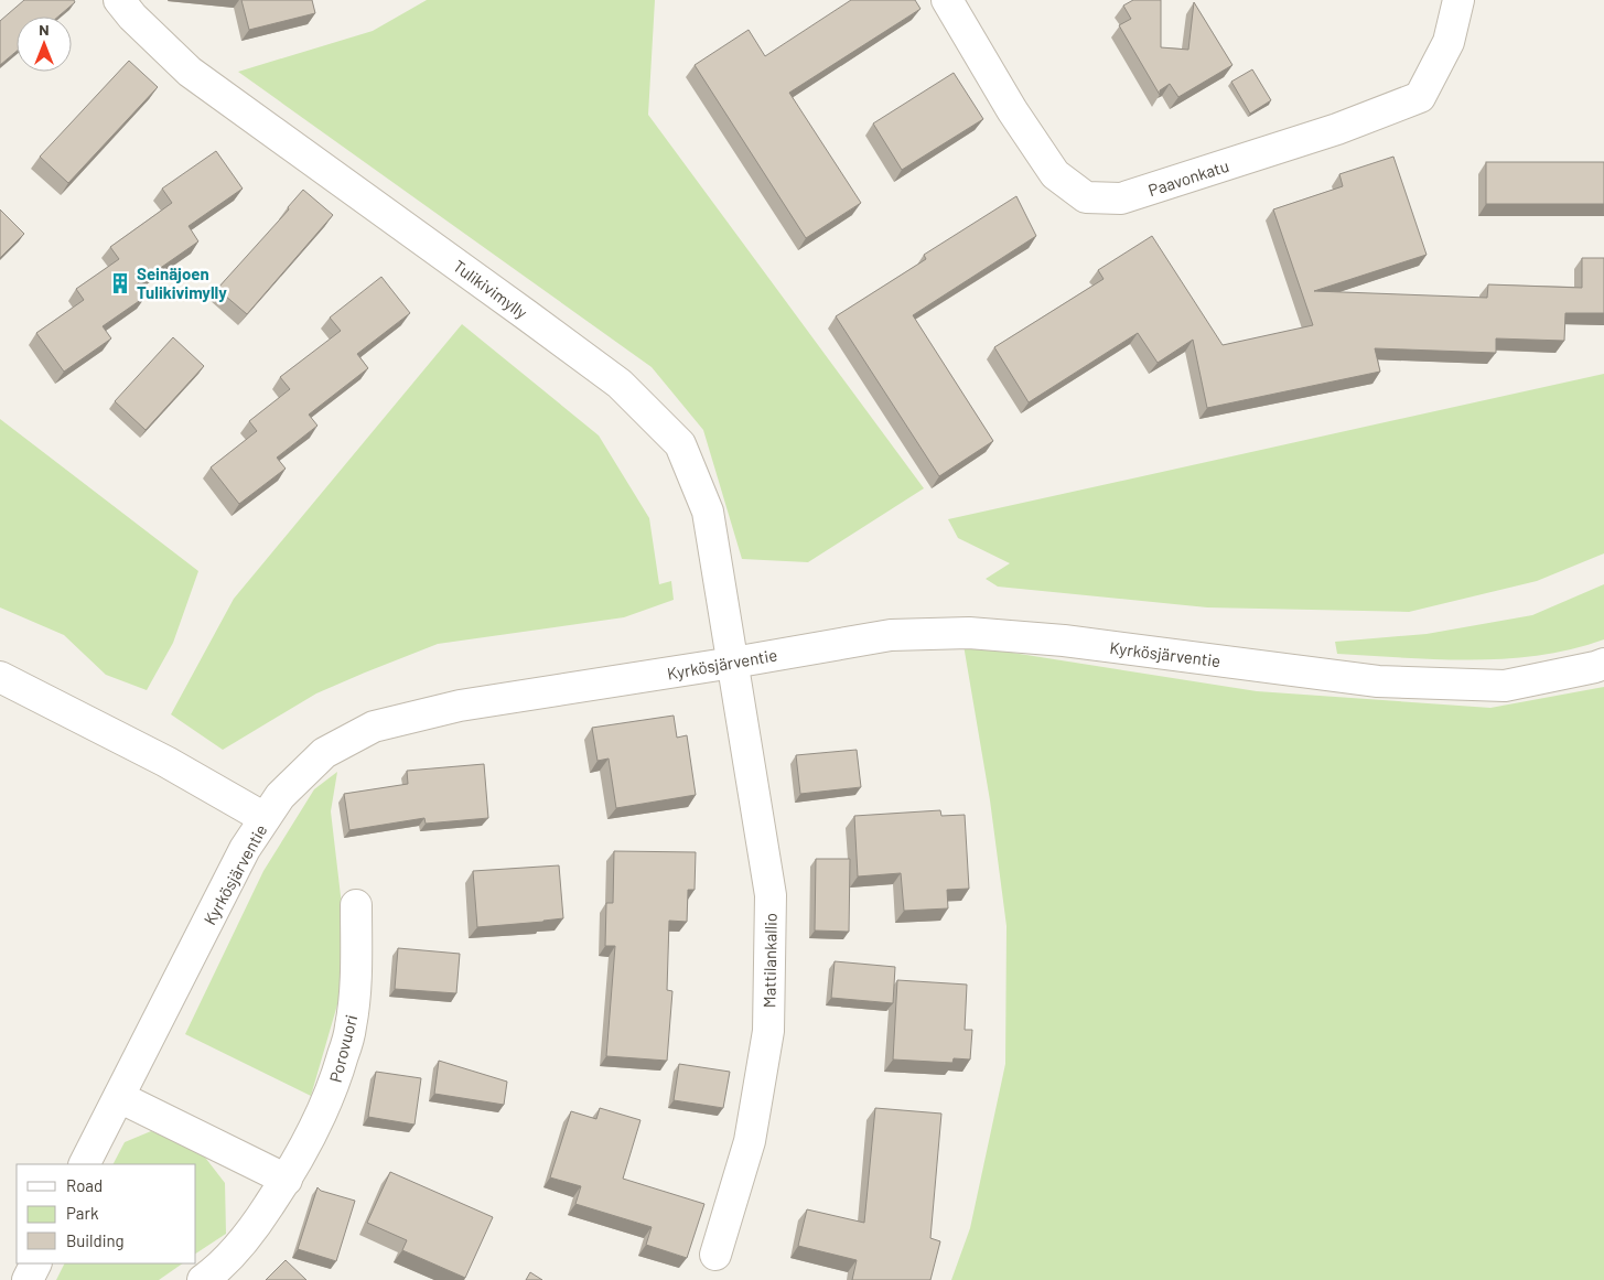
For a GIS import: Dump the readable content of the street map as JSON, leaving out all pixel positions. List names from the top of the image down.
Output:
{
  "streets": {
    "street": [
      "Paavonkatu",
      "Tulikivimylly",
      "Kyrkösjärventie",
      "Mattilankallio",
      "Porovuori"
    ]
  },
  "crossings": [
    ["Tulikivimylly", "Kyrkösjärventie"],
    ["Tulikivimylly", "Mattilankallio"],
    ["Kyrkösjärventie", "Mattilankallio"]
  ],
  "places": {
    "building": ["Seinäjoen Tulikivimylly"]
  },
  "legend": ["Road", "Park", "Building"],
  "north": "top"
}
